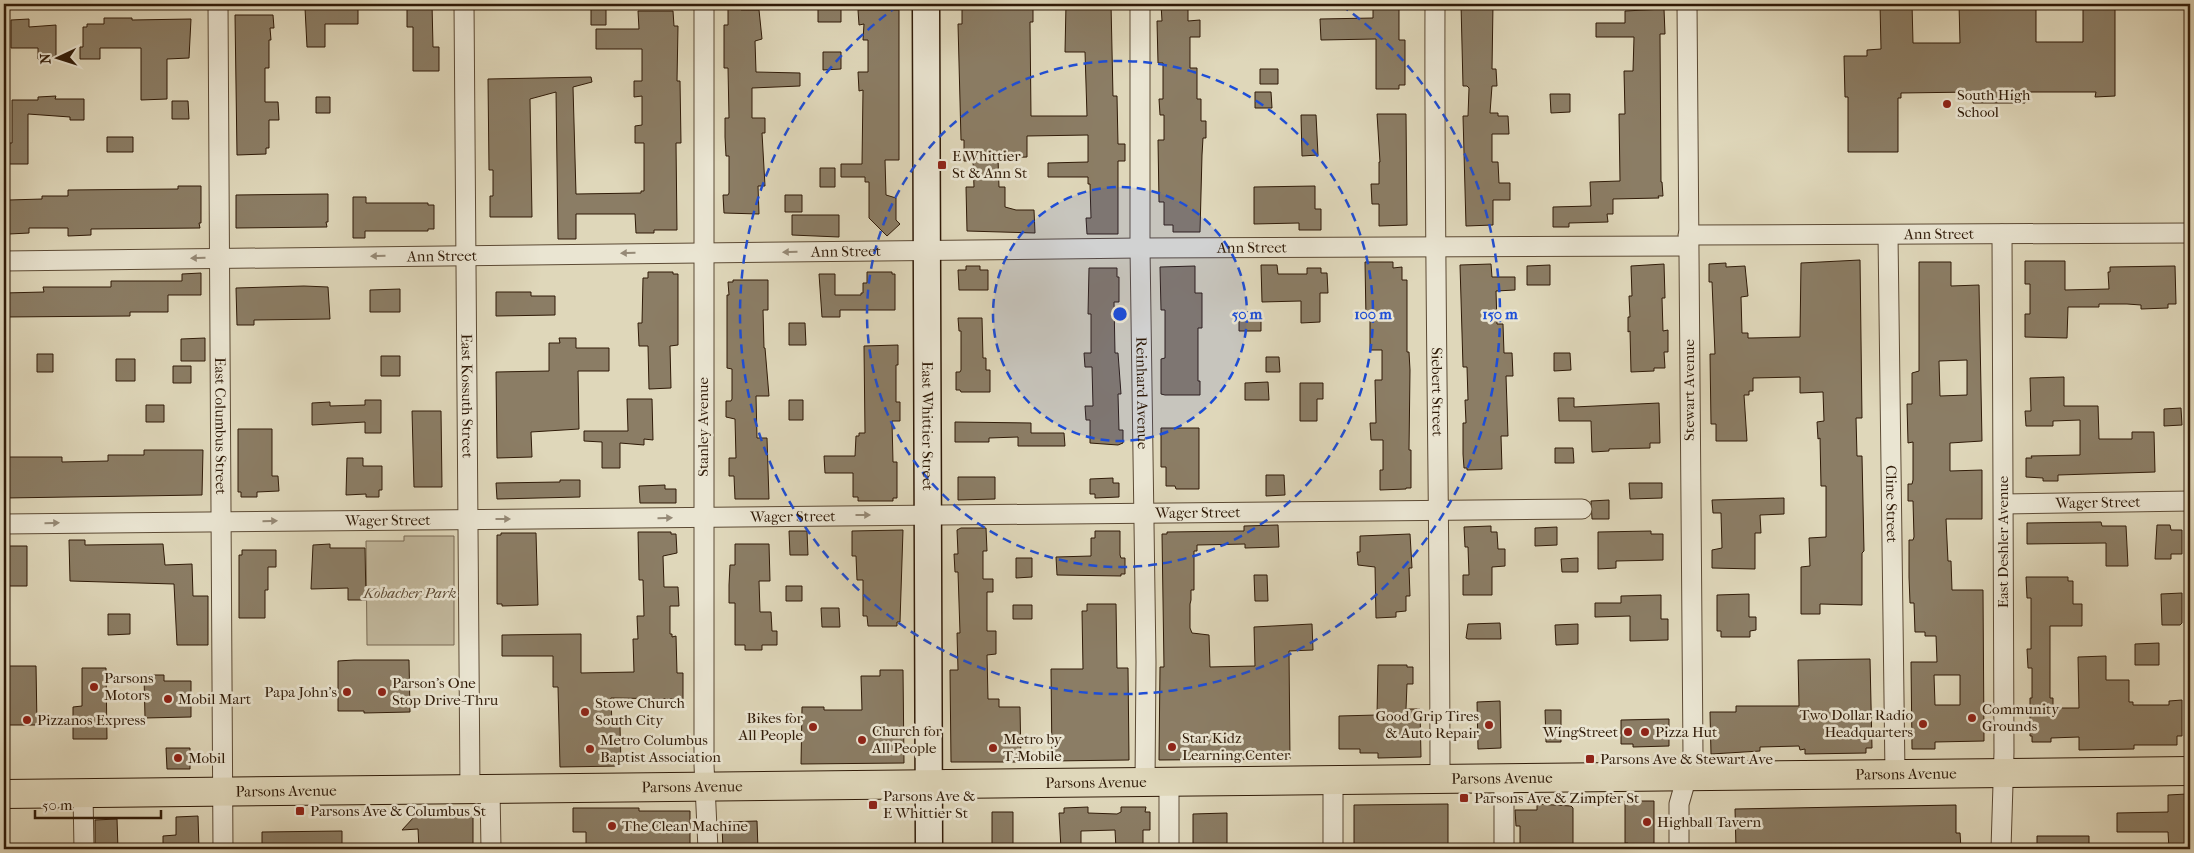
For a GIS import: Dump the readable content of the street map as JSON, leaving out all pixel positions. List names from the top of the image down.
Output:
{
  "streets": {
    "main road": ["Parsons Avenue"],
    "street": [
      "Ann Street",
      "Stewart Avenue",
      "Siebert Street",
      "Reinhard Avenue",
      "East Kossuth Street",
      "East Columbus Street",
      "Stanley Avenue",
      "East Whittier Street",
      "Wager Street",
      "Cline Street",
      "East Deshler Avenue"
    ]
  },
  "crossings": [
    ["Ann Street", "Stewart Avenue"],
    ["Ann Street", "Siebert Street"],
    ["Ann Street", "Reinhard Avenue"],
    ["Ann Street", "East Kossuth Street"],
    ["Ann Street", "East Columbus Street"],
    ["Ann Street", "Stanley Avenue"],
    ["Ann Street", "East Whittier Street"],
    ["Ann Street", "Cline Street"],
    ["Ann Street", "East Deshler Avenue"],
    ["Stewart Avenue", "Parsons Avenue"],
    ["Siebert Street", "Wager Street"],
    ["Siebert Street", "Parsons Avenue"],
    ["Reinhard Avenue", "Wager Street"],
    ["Reinhard Avenue", "Parsons Avenue"],
    ["East Kossuth Street", "Wager Street"],
    ["East Kossuth Street", "Parsons Avenue"],
    ["East Columbus Street", "Wager Street"],
    ["East Columbus Street", "Parsons Avenue"],
    ["Stanley Avenue", "Wager Street"],
    ["Stanley Avenue", "Parsons Avenue"],
    ["East Whittier Street", "Wager Street"],
    ["East Whittier Street", "Parsons Avenue"],
    ["Wager Street", "East Deshler Avenue"],
    ["Cline Street", "Parsons Avenue"],
    ["East Deshler Avenue", "Parsons Avenue"]
  ],
  "one_way": ["Ann Street", "Wager Street"],
  "parks": ["Kobacher Park"],
  "places": {
    "other": [
      "South High School",
      "Parsons Motors",
      "Papa John's",
      "Parson's One Stop Drive-Thru",
      "Mobil Mart",
      "Stowe Church South City",
      "Community Grounds",
      "Pizzanos Express",
      "Two Dollar Radio Headquarters",
      "Good Grip Tires & Auto Repair",
      "Bikes for All People",
      "WingStreet",
      "Pizza Hut",
      "Church for All People",
      "Star Kidz Learning Center",
      "Metro by T-Mobile",
      "Metro Columbus Baptist Association",
      "Mobil",
      "Highball Tavern",
      "The Clean Machine"
    ],
    "transit": [
      "E Whittier St & Ann St",
      "Parsons Ave & Stewart Ave",
      "Parsons Ave & Zimpfer St",
      "Parsons Ave & E Whittier St",
      "Parsons Ave & Columbus St"
    ]
  },
  "scale_bar": "50 m",
  "north": "left",
  "rings": ["50 m", "100 m", "150 m"]
}
